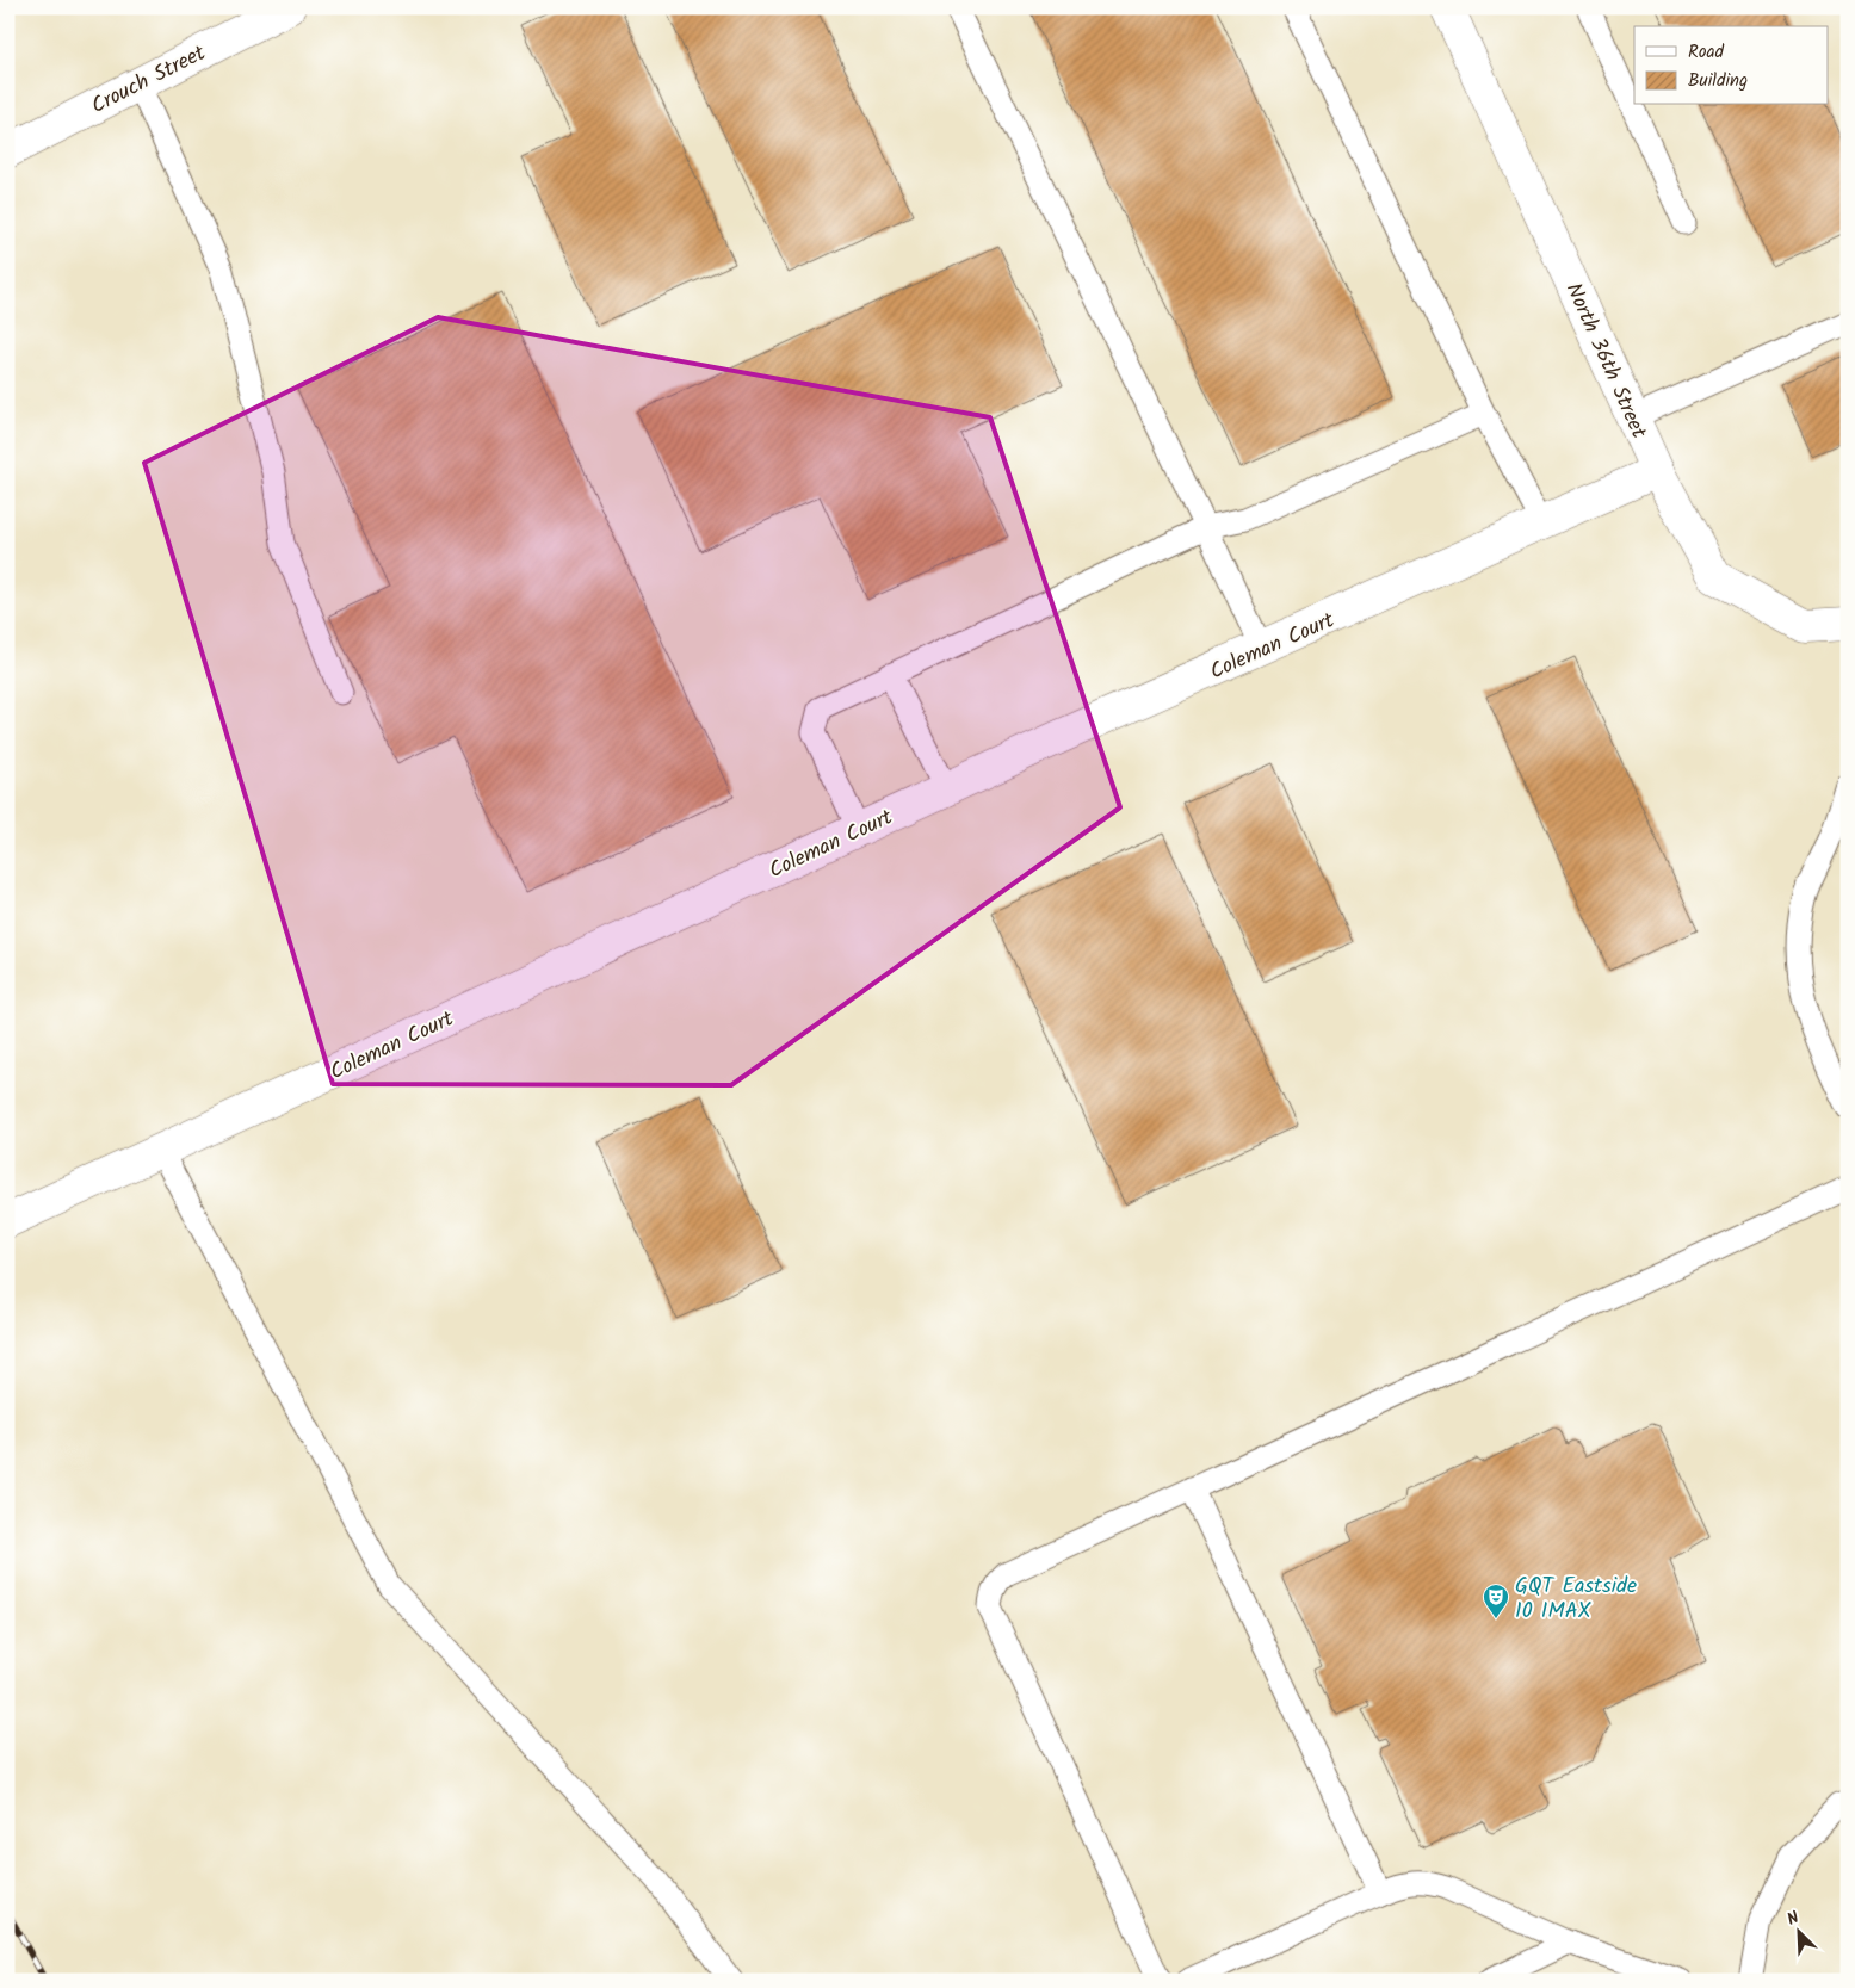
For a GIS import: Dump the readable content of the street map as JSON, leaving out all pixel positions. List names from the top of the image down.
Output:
{
  "streets": {
    "street": ["Crouch Street", "North 36th Street", "Coleman Court"]
  },
  "crossings": [
    ["North 36th Street", "Coleman Court"]
  ],
  "places": {
    "theatre": ["GQT Eastside 10 IMAX"]
  },
  "legend": ["Road", "Building"],
  "north": "top left"
}
